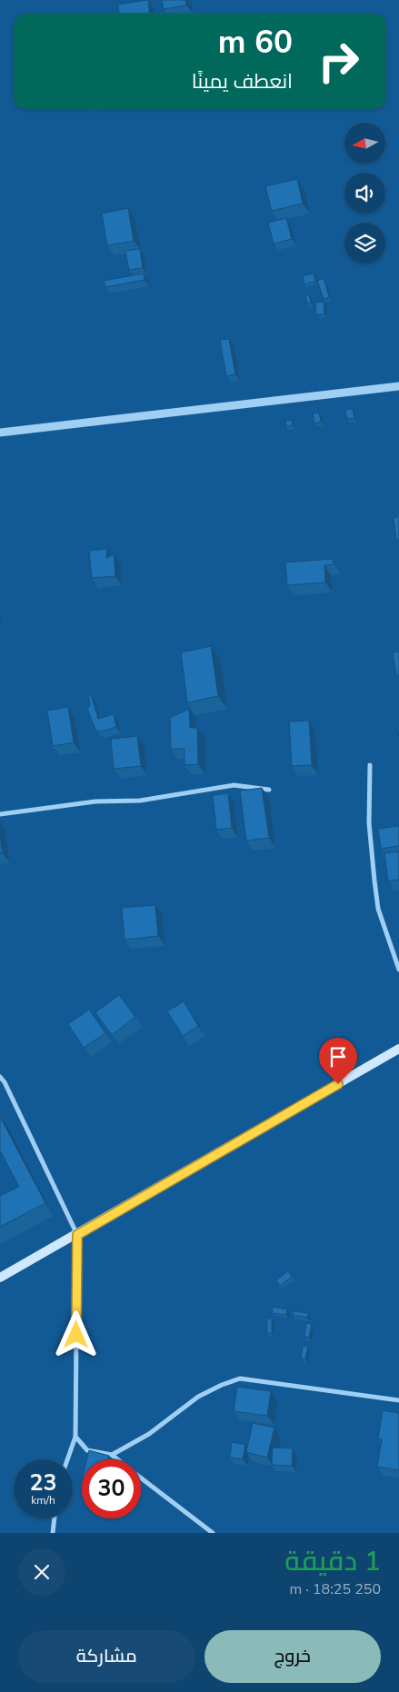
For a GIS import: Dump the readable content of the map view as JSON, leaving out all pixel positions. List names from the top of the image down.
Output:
{
  "north": "left",
  "page": {
    "turn": ["60 m", "انعطف يمينًا"],
    "speed": "23 km/h",
    "limit": "30",
    "heading": ["1 دقيقة", "250 m · 18:25"],
    "buttons": ["خروج", "مشاركة"]
  }
}
